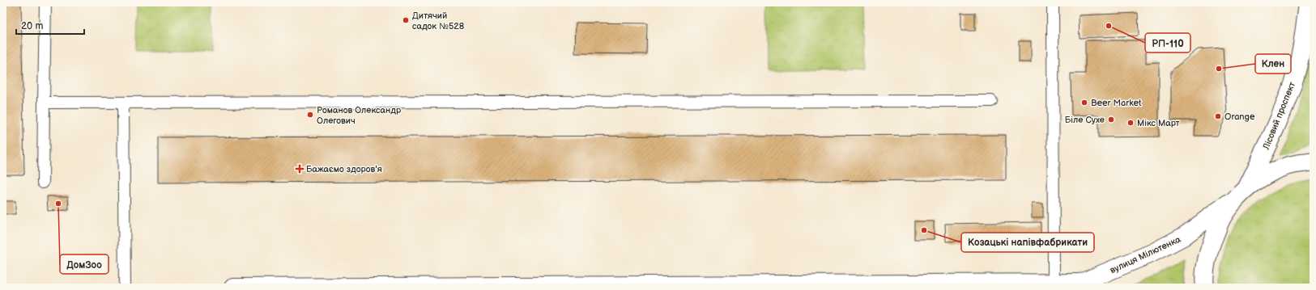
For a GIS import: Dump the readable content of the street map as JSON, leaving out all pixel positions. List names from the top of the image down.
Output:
{
  "streets": {
    "street": ["Лісовий проспект", "вулиця Мілютенка"]
  },
  "crossings": [
    ["Лісовий проспект", "вулиця Мілютенка"]
  ],
  "places": {
    "other": [
      "Дитячий садок №528",
      "РП-110",
      "Клен",
      "Beer Market",
      "Романов Олександр Олегович",
      "Orange",
      "Біле Сухе",
      "Мікс Март",
      "ДомЗоо",
      "Козацькі напівфабрикати"
    ],
    "health": ["Бажаємо здоров'я"]
  },
  "scale_bar": "20 m"
}
